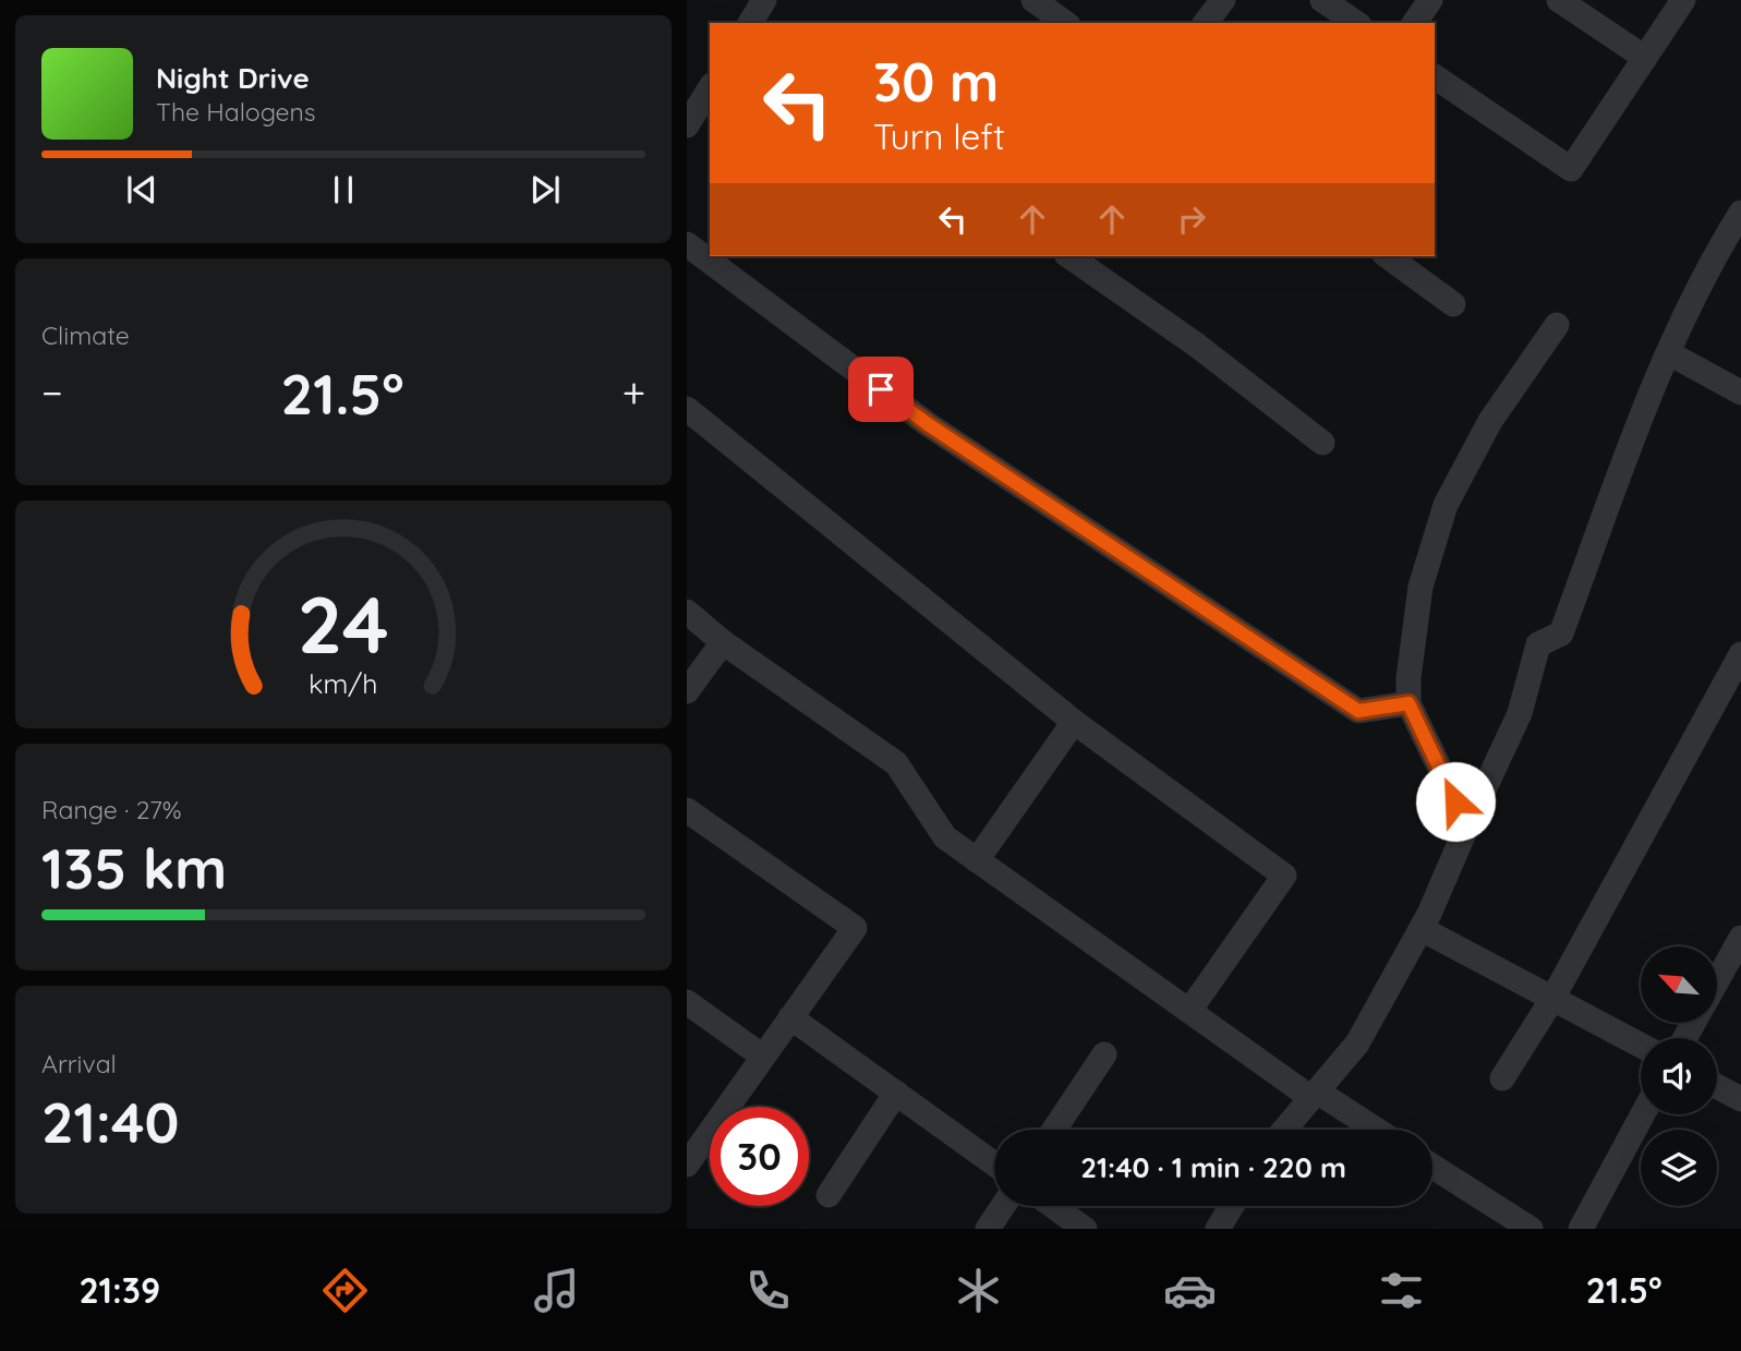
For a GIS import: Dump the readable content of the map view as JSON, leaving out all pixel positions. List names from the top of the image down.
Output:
{
  "north": "top left",
  "page": {
    "turn": ["30 m", "Turn left"],
    "song": ["Night Drive", "The Halogens"],
    "tile": [
      "Climate",
      ["Range · 27%", "135 km"],
      ["Arrival", "21:40"]
    ],
    "heat": ["−", "21.5°", "+"],
    "limit": "30",
    "trip": "21:40 · 1 min · 220 m",
    "tabs": ["21:39", "21.5°"],
    "gauge": ["24", "km/h"]
  }
}
